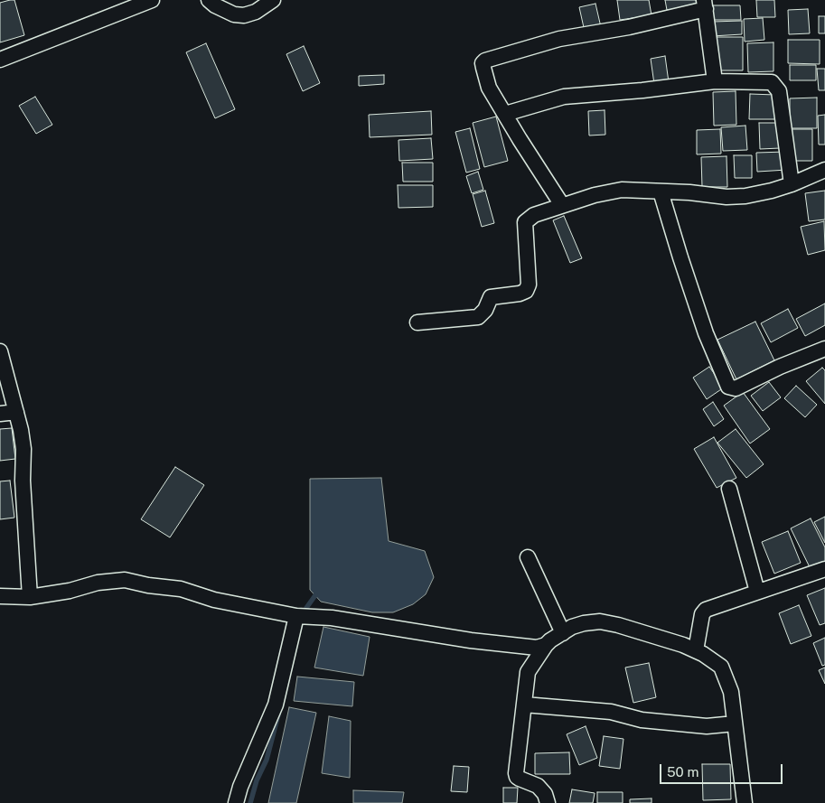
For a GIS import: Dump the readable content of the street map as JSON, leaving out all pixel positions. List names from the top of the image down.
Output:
{
  "scale_bar": "50 m"
}
